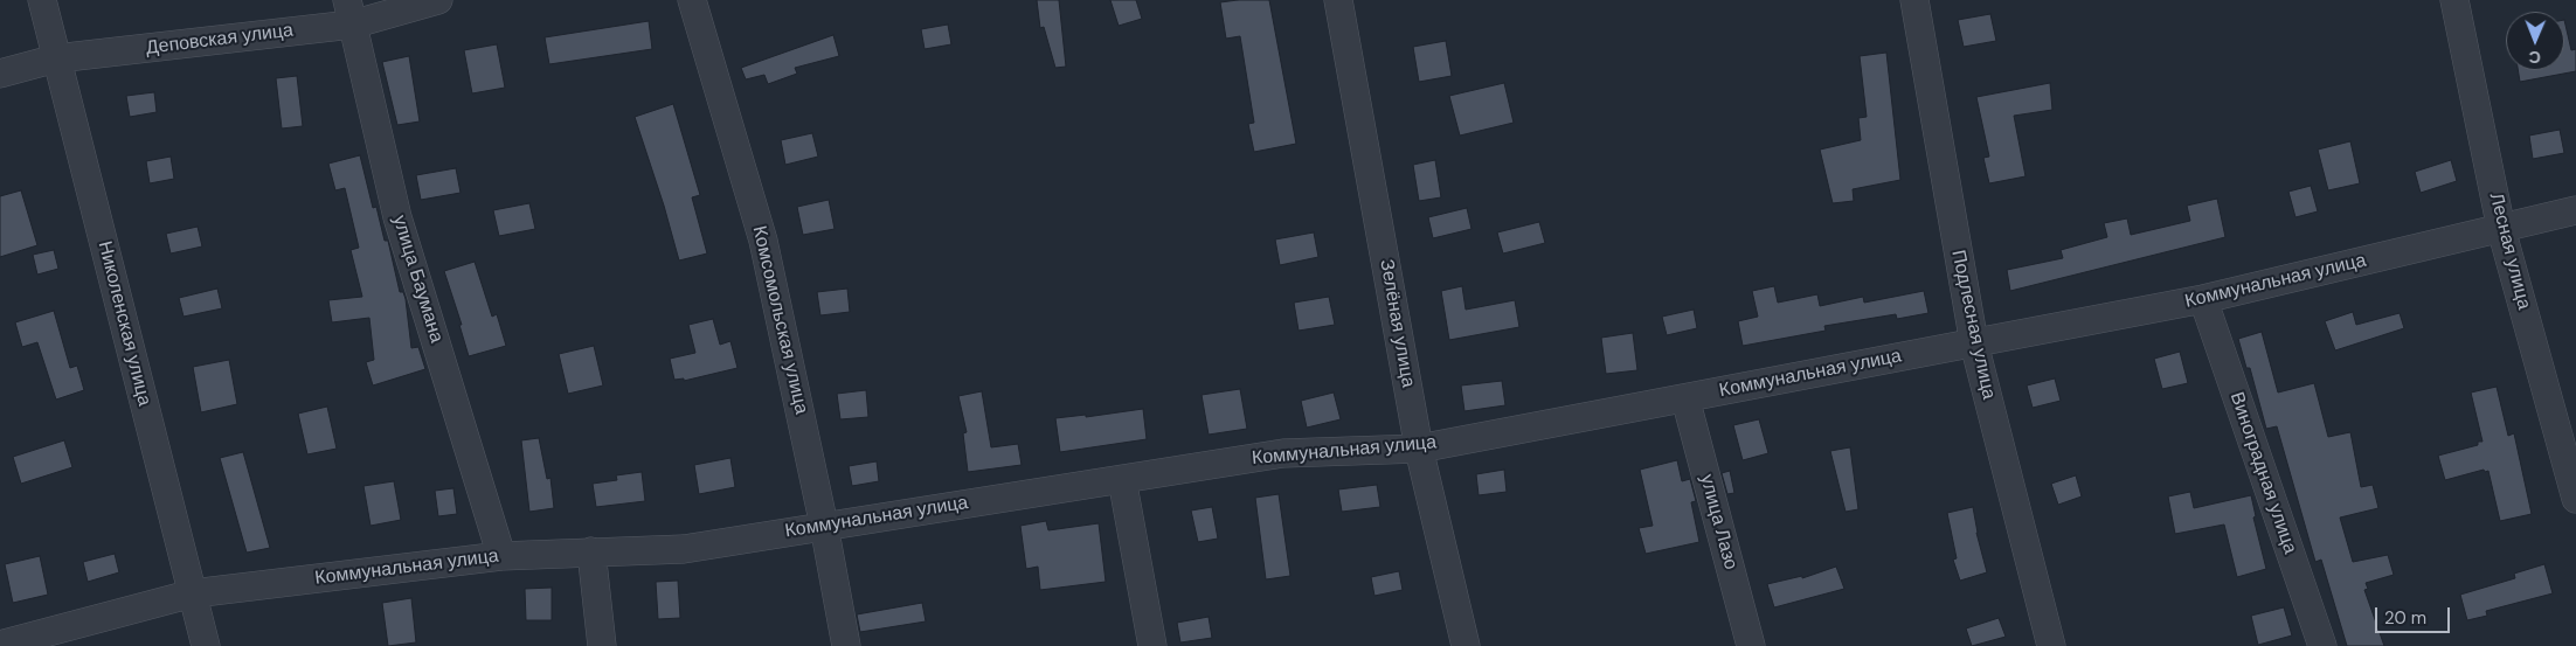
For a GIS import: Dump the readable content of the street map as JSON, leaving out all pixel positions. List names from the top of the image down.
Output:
{
  "streets": {
    "street": [
      "Деповская улица",
      "Лесная улица",
      "улица Баумана",
      "Коммунальная улица",
      "Комсомольская улица",
      "Николенская улица",
      "Зелёная улица",
      "Подлесная улица",
      "Виноградная улица",
      "улица Лазо"
    ]
  },
  "crossings": [
    ["Деповская улица", "улица Баумана"],
    ["Деповская улица", "Николенская улица"],
    ["Лесная улица", "Коммунальная улица"],
    ["улица Баумана", "Коммунальная улица"],
    ["Коммунальная улица", "Комсомольская улица"],
    ["Коммунальная улица", "Николенская улица"],
    ["Коммунальная улица", "Зелёная улица"],
    ["Коммунальная улица", "Подлесная улица"],
    ["Коммунальная улица", "Виноградная улица"],
    ["Коммунальная улица", "улица Лазо"]
  ],
  "scale_bar": "20 m",
  "north": "bottom"
}
